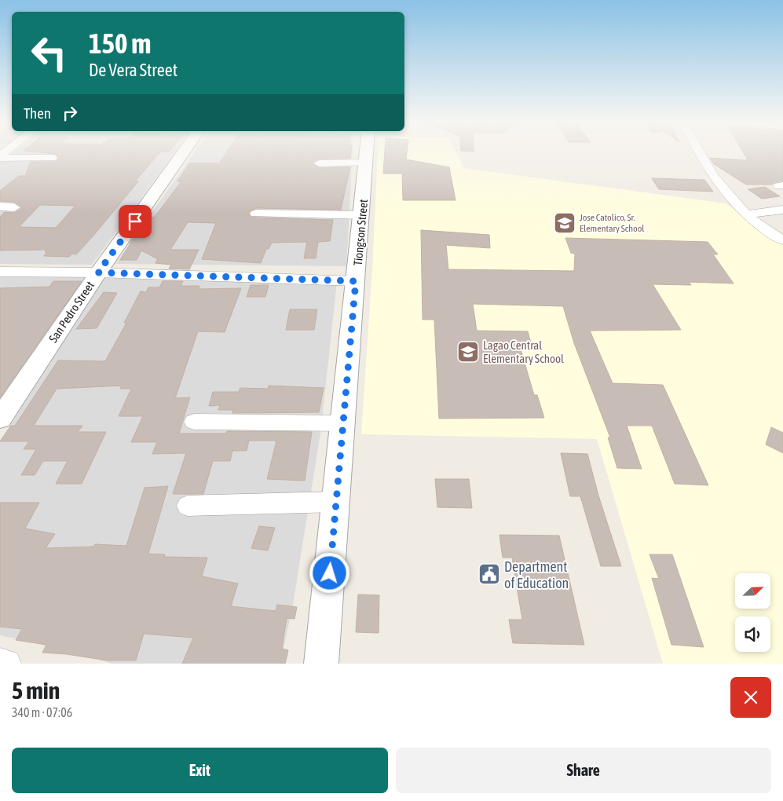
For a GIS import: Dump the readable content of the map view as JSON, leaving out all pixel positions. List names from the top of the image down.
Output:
{
  "streets": {
    "street": ["Tiongson Street", "San Pedro Street"]
  },
  "places": {
    "school or university": ["Jose Catolico, Sr. Elementary School", "Lagao Central Elementary School"],
    "public building": ["Department of Education"]
  },
  "north": "top right",
  "page": {
    "turn": ["150 m", "De Vera Street"],
    "then": "Then",
    "heading": ["5 min", "340 m · 07:06"],
    "buttons": ["Exit", "Share"]
  }
}
